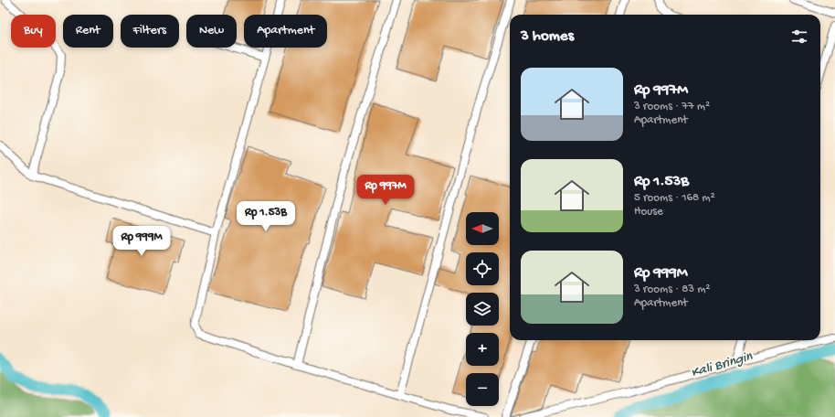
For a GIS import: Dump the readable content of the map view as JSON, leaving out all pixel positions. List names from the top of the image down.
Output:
{
  "water": ["Kali Bringin"],
  "north": "left",
  "page": {
    "chip": [
      "Buy",
      "Rent",
      "Filters",
      "New",
      "Apartment"
    ],
    "heading": "3 homes",
    "list": [
      {
        "name": "Rp 997M",
        "note": "3 rooms · 77 m² · Apartment"
      },
      {
        "name": "Rp 1.53B",
        "note": "5 rooms · 168 m² · House"
      },
      {
        "name": "Rp 999M",
        "note": "3 rooms · 83 m² · Apartment"
      }
    ],
    "price": ["Rp 997M", "Rp 1.53B", "Rp 999M"],
    "map_buttons": ["+", "−"]
  }
}
